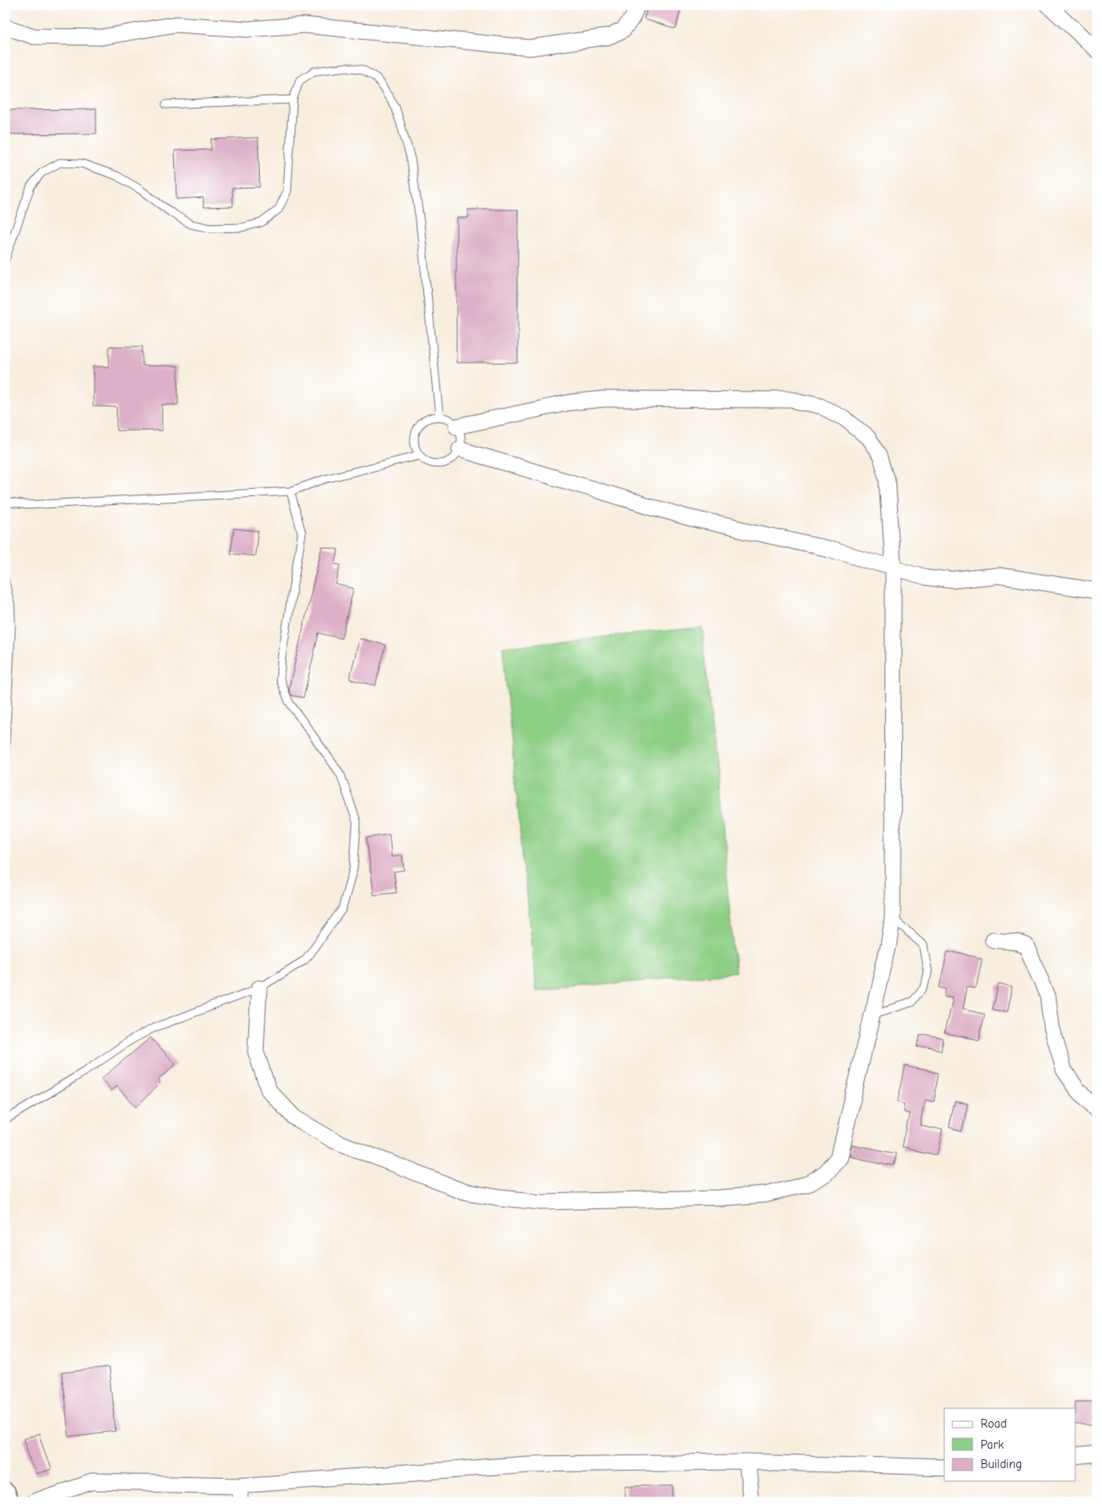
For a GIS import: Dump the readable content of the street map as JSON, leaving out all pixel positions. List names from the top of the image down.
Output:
{
  "legend": ["Road", "Park", "Building"]
}
